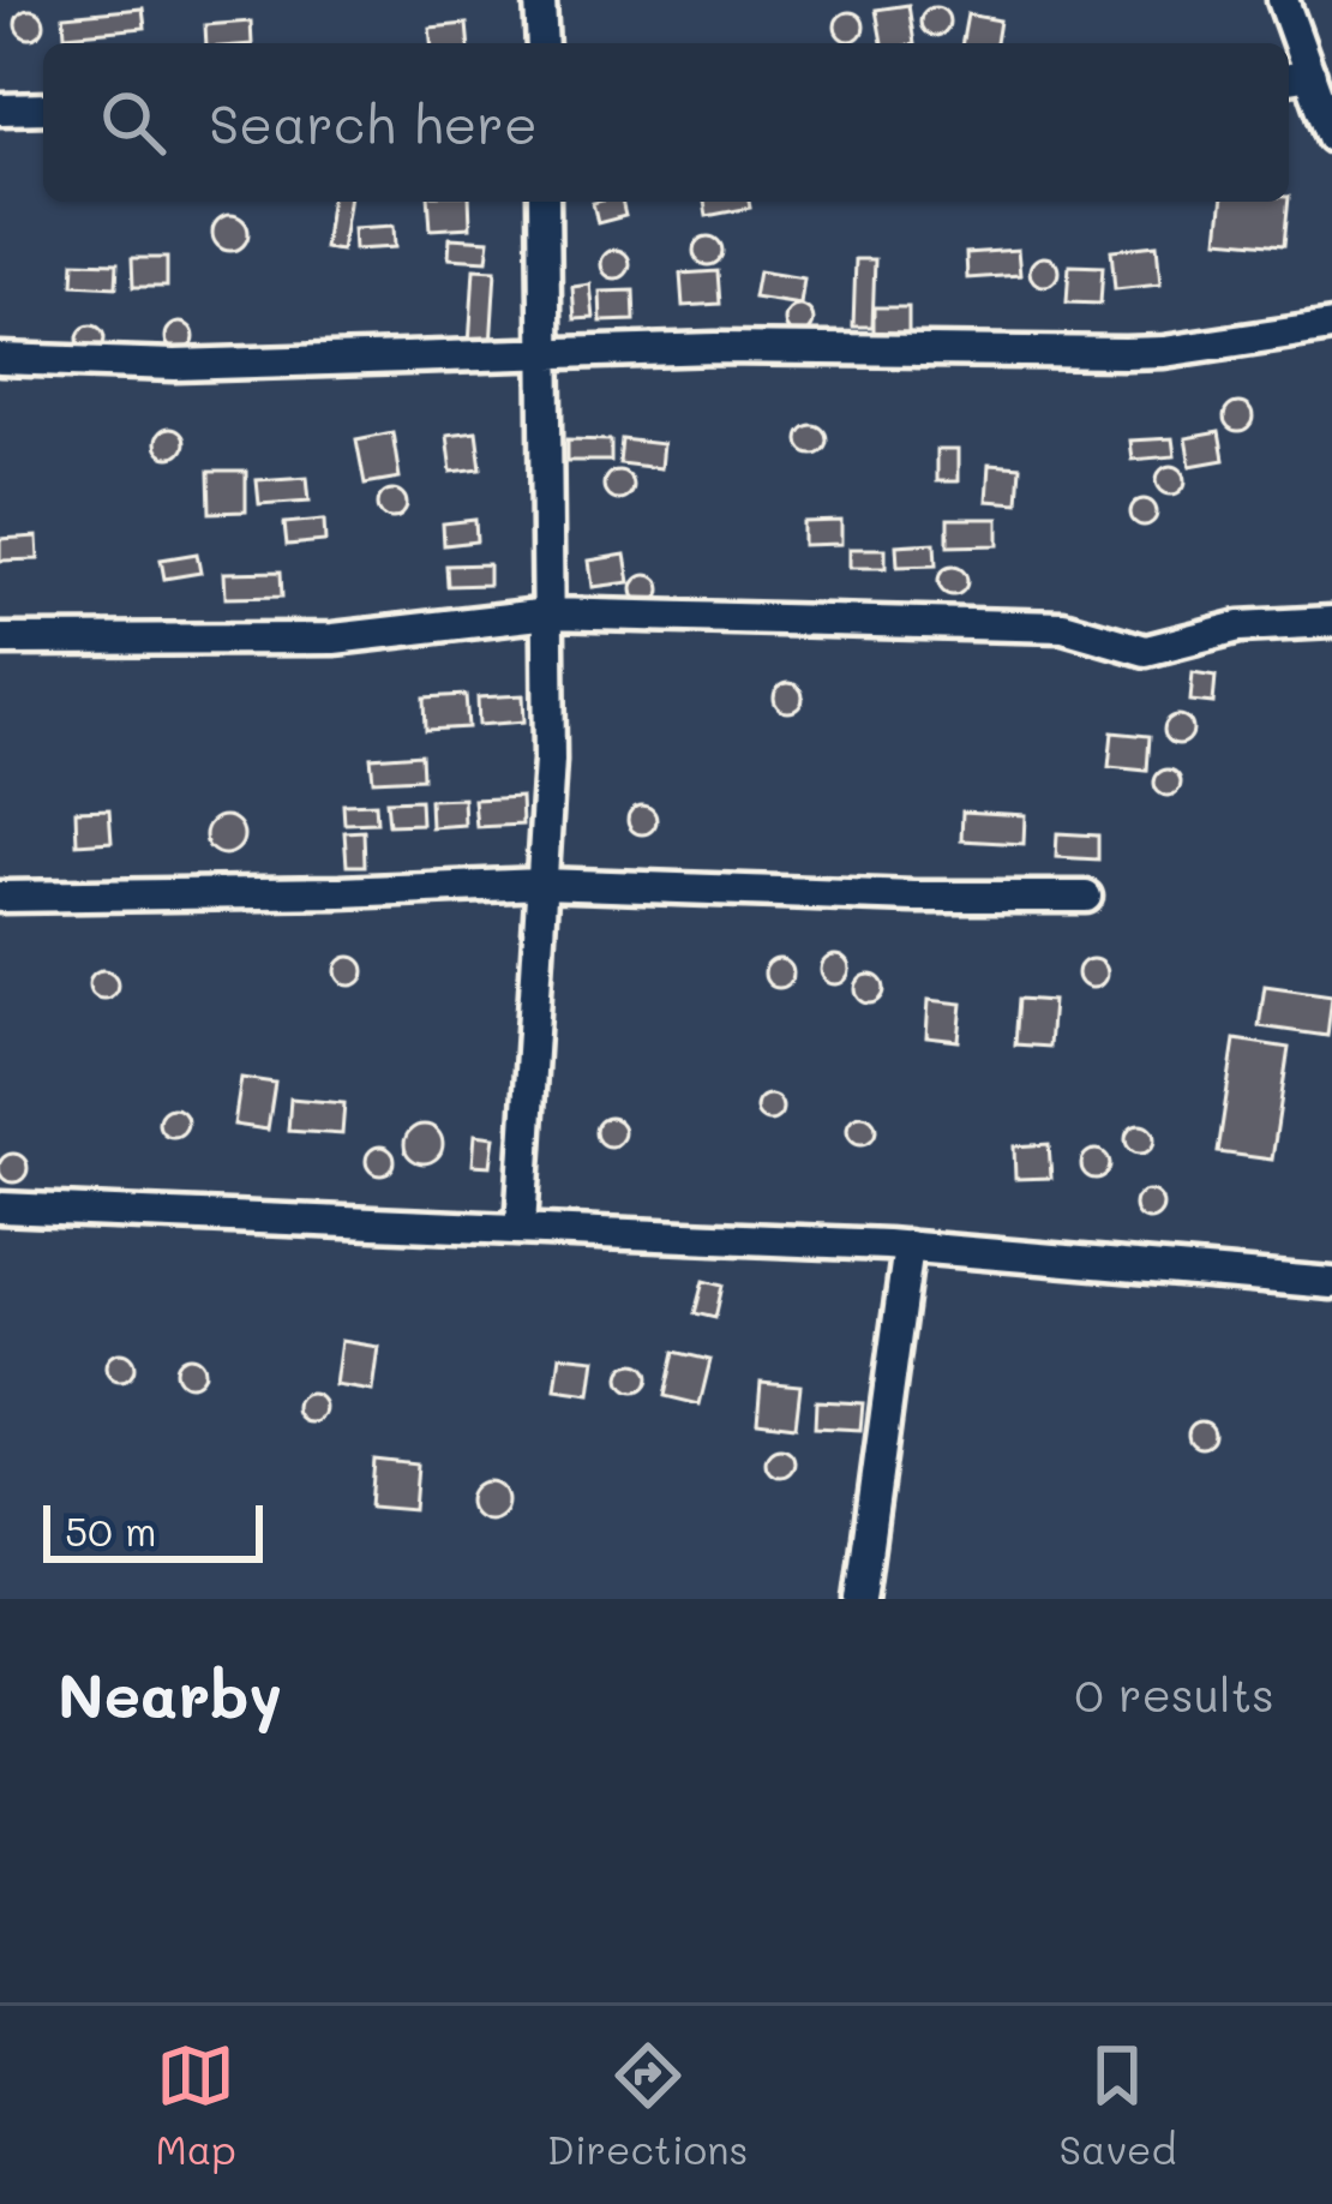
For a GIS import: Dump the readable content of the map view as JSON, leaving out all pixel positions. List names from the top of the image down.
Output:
{
  "scale_bar": "50 m",
  "page": {
    "search": "Search here",
    "scale": "50 m",
    "heading": ["Nearby", "0 results"],
    "nav": ["Map", "Directions", "Saved"]
  }
}
